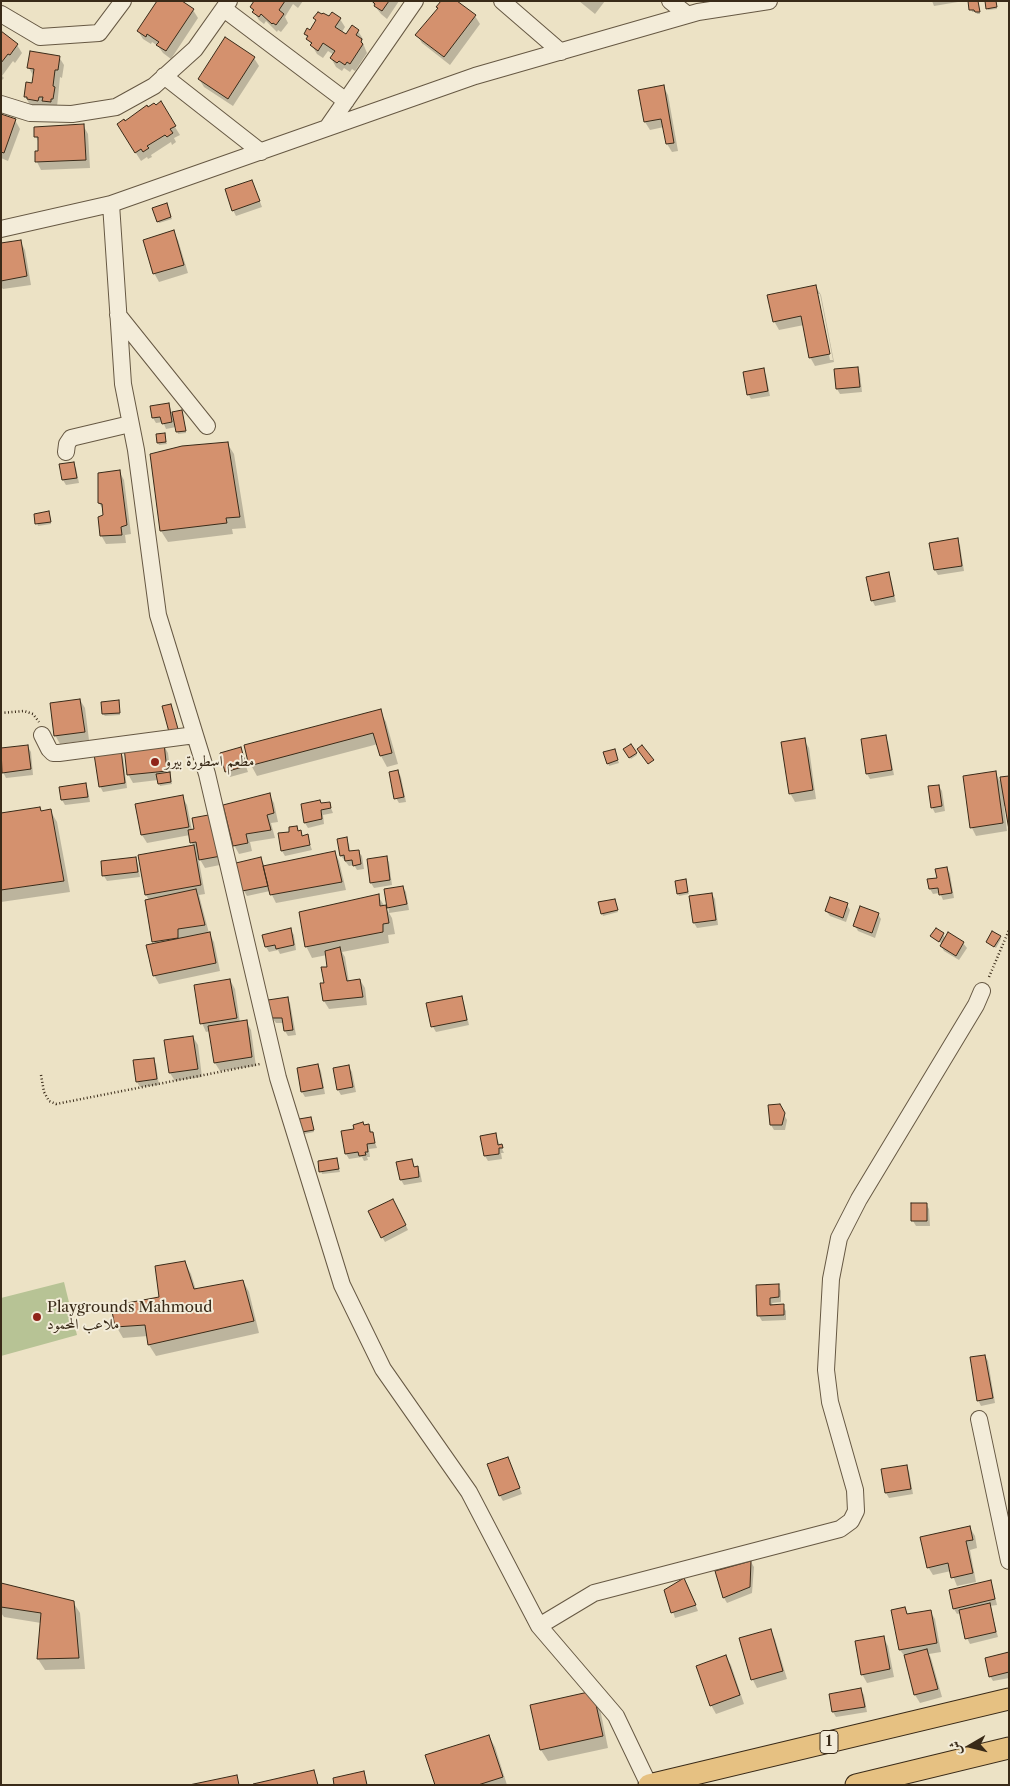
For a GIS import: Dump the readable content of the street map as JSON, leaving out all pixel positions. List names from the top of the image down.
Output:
{
  "streets": {
    "main road": ["1"]
  },
  "places": ["مطعم اسطورة بيرو", "Playgrounds Mahmoud ملاعب المحمود"],
  "north": "left"
}
